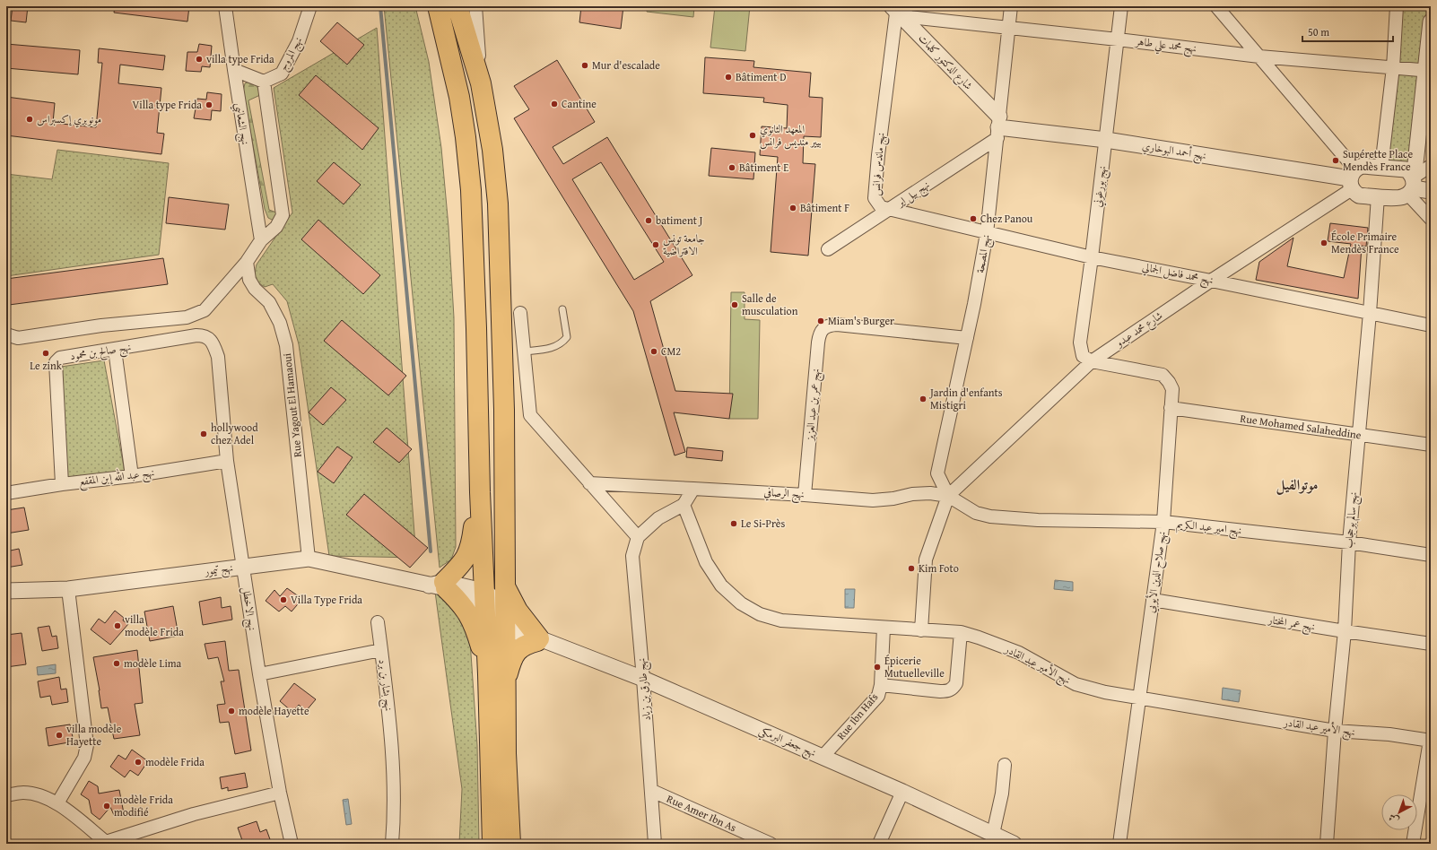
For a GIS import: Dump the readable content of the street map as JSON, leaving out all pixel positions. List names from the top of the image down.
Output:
{
  "streets": {
    "street": [
      "نهج محمد علي طاهر",
      "نهج المروج",
      "شارع الدكتور كلمات",
      "نهج الشعانبي",
      "نهج أحمد البوخاري",
      "نهج ماندس فرانس",
      "نهج بورغوني",
      "نهج بيل اير",
      "نهج المصحة",
      "نهج محمد فاضل الجمالي",
      "شارع محمد عبدو",
      "نهج صالح بن محمود",
      "نهج عمر بن عبد العزيز",
      "Rue Yagout El Hamaoui",
      "Rue Mohamed Salaheddine",
      "نهج عبد الله إبن المقفع",
      "نهج الرصافي",
      "نهج سالم بوحجاب",
      "نهج امير عبد الكريم",
      "نهج تيمور",
      "نهج صلاح الدين الأيوبي",
      "نهج الاخطل",
      "نهج عمر المختار",
      "نهج الأمير عبد القادر",
      "نهج بشار بن برد",
      "نهج طارق بن زياد",
      "Rue Ibn Hafs",
      "نهج جعفر البرمكي",
      "Rue Amer Ibn As"
    ]
  },
  "crossings": [
    ["نهج محمد علي طاهر", "شارع الدكتور كلمات"],
    ["نهج محمد علي طاهر", "نهج ماندس فرانس"],
    ["نهج محمد علي طاهر", "نهج بورغوني"],
    ["نهج محمد علي طاهر", "نهج المصحة"],
    ["شارع الدكتور كلمات", "نهج أحمد البوخاري"],
    ["شارع الدكتور كلمات", "نهج ماندس فرانس"],
    ["شارع الدكتور كلمات", "نهج بيل اير"],
    ["شارع الدكتور كلمات", "نهج المصحة"],
    ["نهج أحمد البوخاري", "نهج بورغوني"],
    ["نهج أحمد البوخاري", "نهج بيل اير"],
    ["نهج أحمد البوخاري", "نهج المصحة"],
    ["نهج أحمد البوخاري", "شارع محمد عبدو"],
    ["نهج ماندس فرانس", "نهج بيل اير"],
    ["نهج ماندس فرانس", "نهج المصحة"],
    ["نهج ماندس فرانس", "نهج محمد فاضل الجمالي"],
    ["نهج بورغوني", "نهج محمد فاضل الجمالي"],
    ["نهج بورغوني", "شارع محمد عبدو"],
    ["نهج بورغوني", "نهج صلاح الدين الأيوبي"],
    ["نهج بيل اير", "نهج المصحة"],
    ["نهج المصحة", "نهج محمد فاضل الجمالي"],
    ["نهج المصحة", "شارع محمد عبدو"],
    ["نهج المصحة", "نهج عمر بن عبد العزيز"],
    ["نهج المصحة", "نهج الرصافي"],
    ["نهج المصحة", "نهج امير عبد الكريم"],
    ["نهج محمد فاضل الجمالي", "شارع محمد عبدو"],
    ["نهج محمد فاضل الجمالي", "نهج سالم بوحجاب"],
    ["شارع محمد عبدو", "نهج الرصافي"],
    ["شارع محمد عبدو", "نهج امير عبد الكريم"],
    ["شارع محمد عبدو", "نهج صلاح الدين الأيوبي"],
    ["نهج صالح بن محمود", "نهج عبد الله إبن المقفع"],
    ["نهج صالح بن محمود", "نهج الاخطل"],
    ["نهج عمر بن عبد العزيز", "نهج الرصافي"],
    ["Rue Yagout El Hamaoui", "نهج تيمور"],
    ["Rue Mohamed Salaheddine", "نهج سالم بوحجاب"],
    ["Rue Mohamed Salaheddine", "نهج صلاح الدين الأيوبي"],
    ["نهج عبد الله إبن المقفع", "نهج الاخطل"],
    ["نهج الرصافي", "نهج امير عبد الكريم"],
    ["نهج سالم بوحجاب", "نهج امير عبد الكريم"],
    ["نهج سالم بوحجاب", "نهج عمر المختار"],
    ["نهج سالم بوحجاب", "نهج الأمير عبد القادر"],
    ["نهج امير عبد الكريم", "نهج صلاح الدين الأيوبي"],
    ["نهج تيمور", "نهج الاخطل"],
    ["نهج تيمور", "نهج جعفر البرمكي"],
    ["نهج صلاح الدين الأيوبي", "نهج عمر المختار"],
    ["نهج صلاح الدين الأيوبي", "نهج الأمير عبد القادر"],
    ["نهج الاخطل", "نهج بشار بن برد"],
    ["نهج الأمير عبد القادر", "Rue Ibn Hafs"],
    ["نهج طارق بن زياد", "نهج جعفر البرمكي"],
    ["نهج طارق بن زياد", "Rue Amer Ibn As"],
    ["Rue Ibn Hafs", "نهج جعفر البرمكي"]
  ],
  "districts": ["موتوالفيل"],
  "places": [
    "villa type Frida",
    "Mur d'escalade",
    "Bâtiment D",
    "Cantine",
    "Villa type Frida",
    "مونوبري إكسبراس",
    "المعهد الثانوي بيير منديس فرانس",
    "Supérette Place Mendès France",
    "Bâtiment E",
    "Bâtiment F",
    "Chez Panou",
    "batiment J",
    "École Primaire Mendès France",
    "جامعة تونس الافتراضية",
    "Salle de musculation",
    "Miam's Burger",
    "CM2",
    "Le zink",
    "Jardin d'enfants Mistigri",
    "hollywood chez Adel",
    "Le Si-Près",
    "Kim Foto",
    "Villa Type Frida",
    "villa modèle Frida",
    "modèle Lima",
    "Épicerie Mutuelleville",
    "modèle Hayette",
    "villa modèle Hayette",
    "modèle Frida",
    "modèle Frida modifié"
  ],
  "scale_bar": "50 m",
  "north": "bottom left"
}
